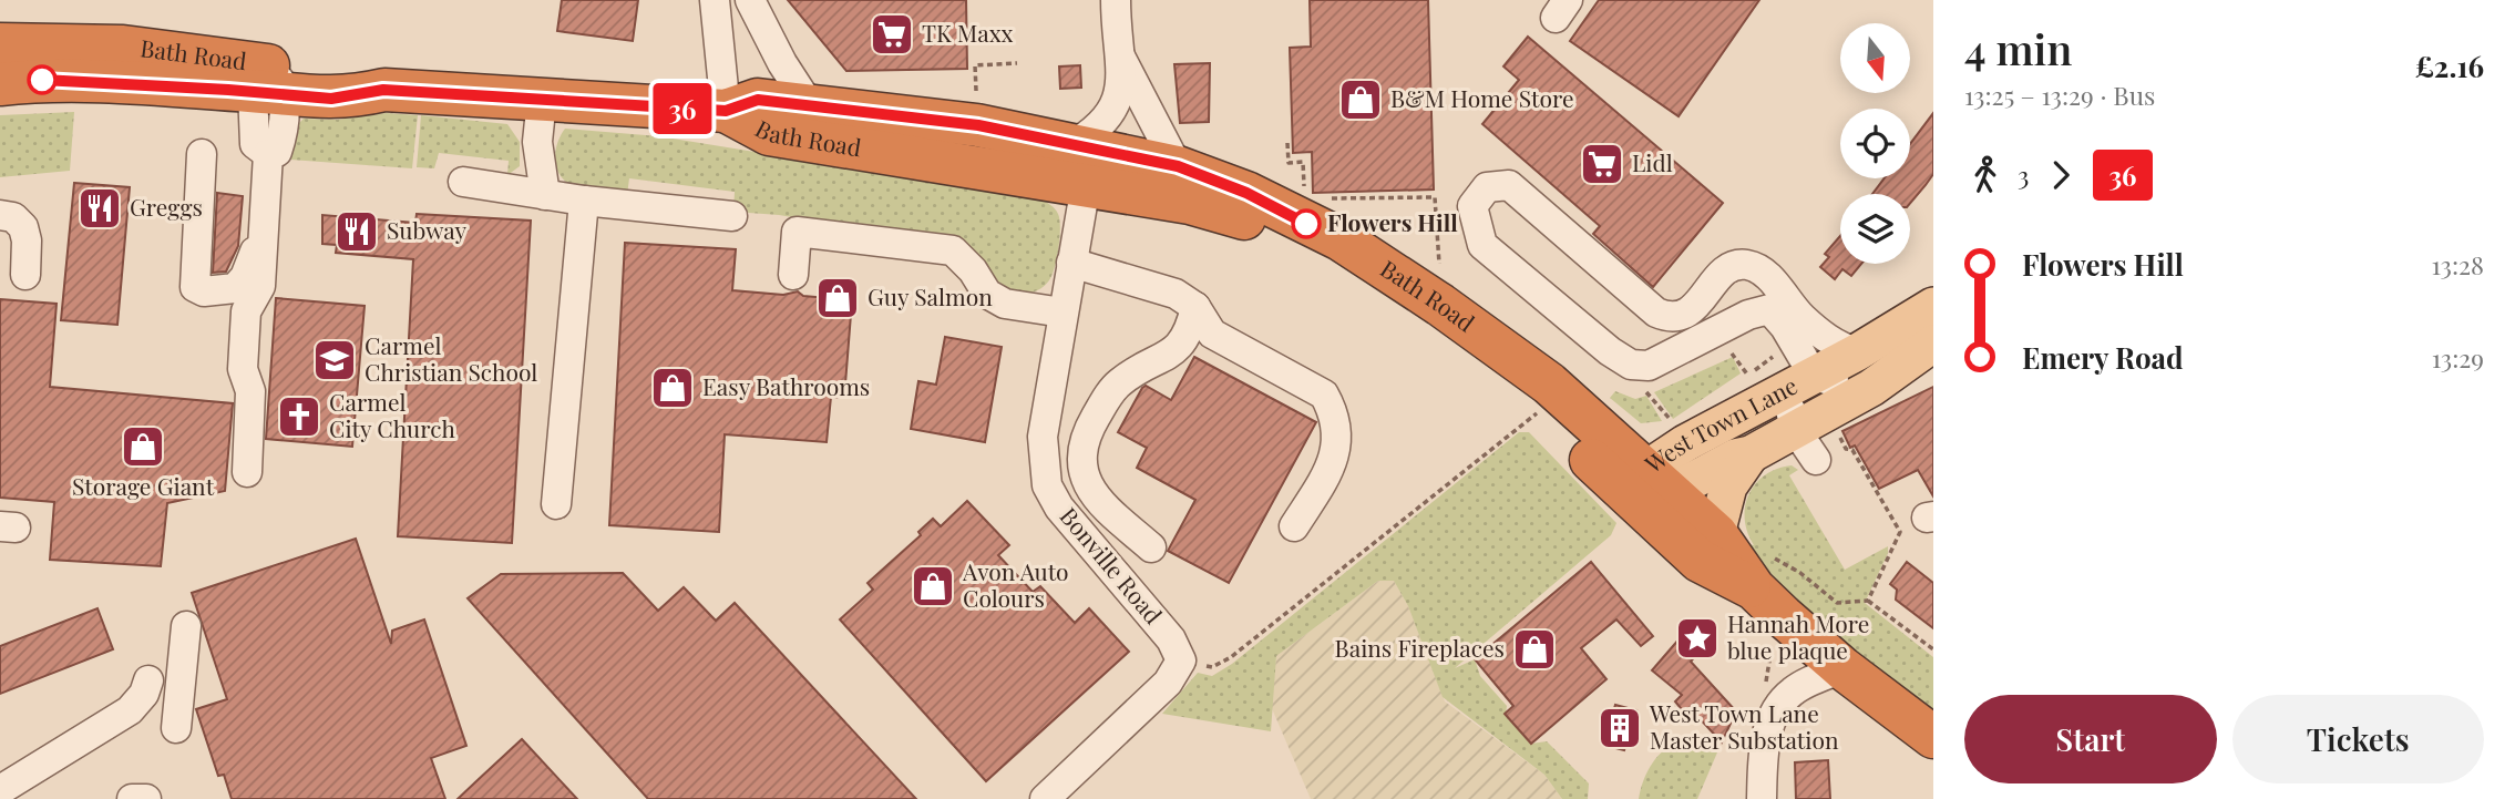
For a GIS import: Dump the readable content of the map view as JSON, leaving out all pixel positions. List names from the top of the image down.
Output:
{
  "streets": {
    "highway": ["Bath Road"],
    "main road": ["West Town Lane"],
    "street": ["Bonville Road"]
  },
  "crossings": [
    ["Bath Road", "West Town Lane"],
    ["Bath Road", "Bonville Road"]
  ],
  "places": {
    "supermarket": ["TK Maxx", "Lidl"],
    "shop": [
      "B&M Home Store",
      "Guy Salmon",
      "Easy Bathrooms",
      "Storage Giant",
      "Avon Auto Colours",
      "Bains Fireplaces"
    ],
    "restaurant": ["Greggs", "Subway"],
    "other": ["Flowers Hill"],
    "school or university": ["Carmel Christian School"],
    "church": ["Carmel City Church"],
    "place": ["Hannah More blue plaque"],
    "building": ["West Town Lane Master Substation"]
  },
  "lines": ["bus line 36"],
  "north": "bottom",
  "page": {
    "on_map": "36",
    "heading": ["4 min", "13:25 – 13:29 · Bus", "£2.16"],
    "legs": ["3", "36"],
    "list": [
      {
        "name": "Flowers Hill",
        "value": "13:28"
      },
      {
        "name": "Emery Road",
        "value": "13:29"
      }
    ],
    "buttons": ["Start", "Tickets"]
  }
}
